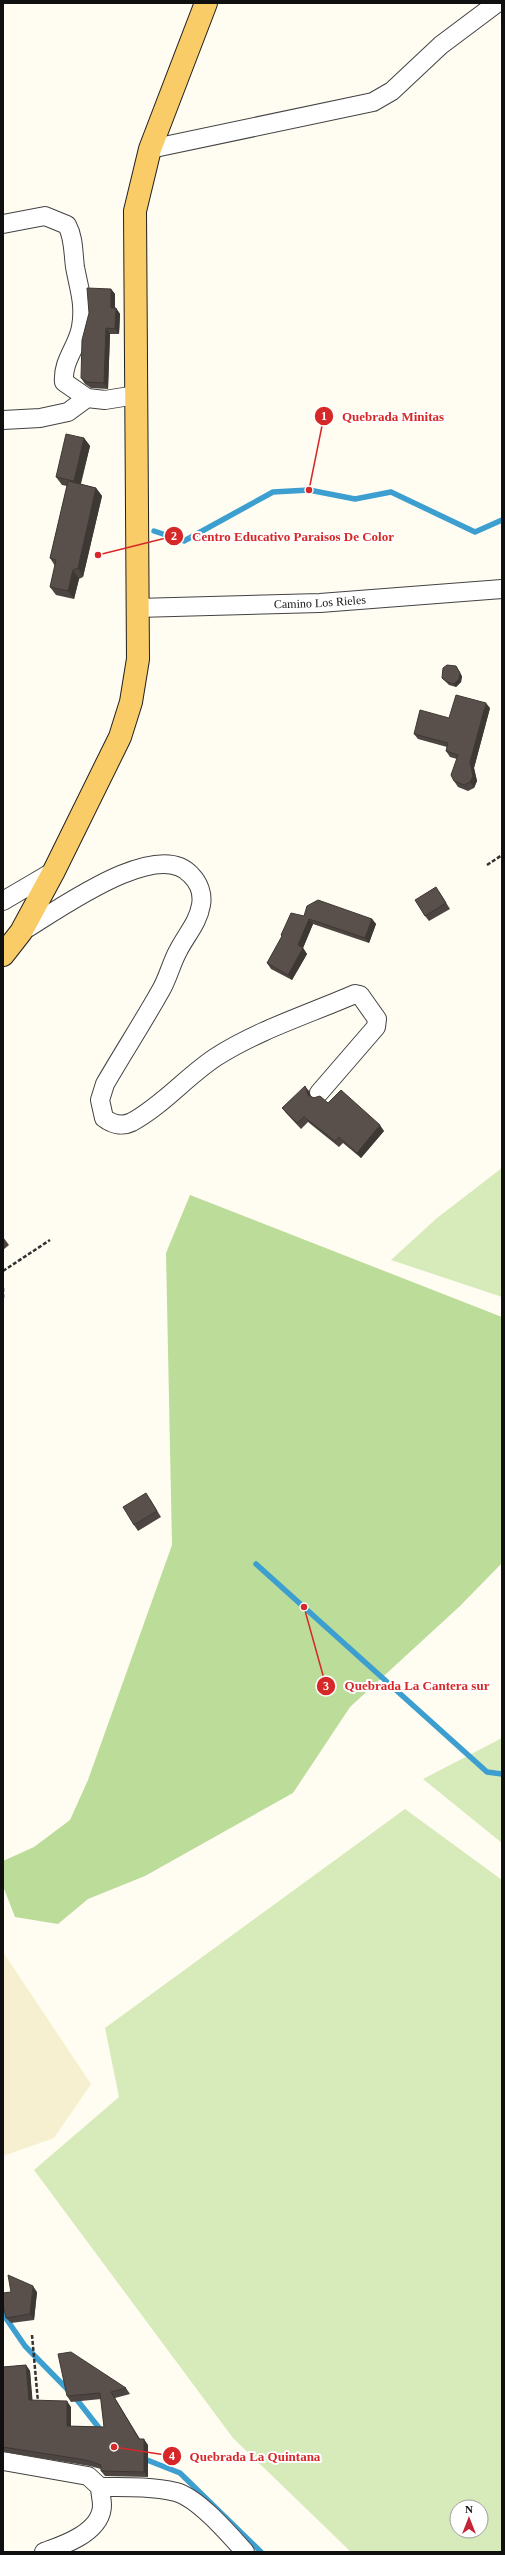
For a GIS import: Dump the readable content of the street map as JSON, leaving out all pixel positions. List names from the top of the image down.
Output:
{
  "streets": {
    "street": ["Camino Los Rieles"]
  },
  "places": [
    "Quebrada Minitas",
    "Centro Educativo Paraisos De Color",
    "Quebrada La Cantera sur",
    "Quebrada La Quintana"
  ],
  "north": "top"
}
